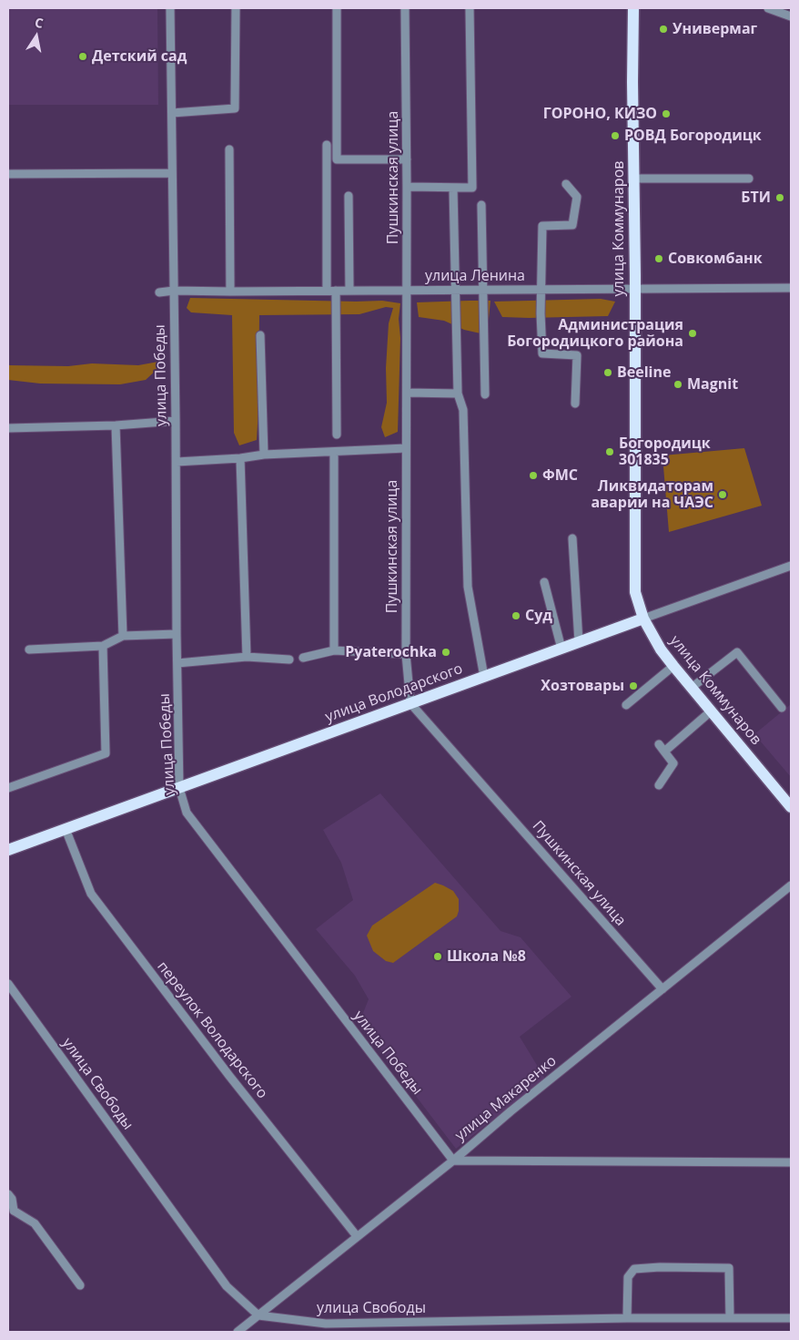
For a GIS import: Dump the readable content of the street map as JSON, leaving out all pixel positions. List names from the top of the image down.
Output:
{
  "streets": {
    "main road": ["улица Коммунаров", "улица Володарского"],
    "street": [
      "Пушкинская улица",
      "улица Ленина",
      "улица Победы",
      "переулок Володарского",
      "улица Свободы",
      "улица Макаренко"
    ]
  },
  "crossings": [
    ["Пушкинская улица", "улица Ленина"],
    ["Пушкинская улица", "улица Володарского"],
    ["Пушкинская улица", "улица Макаренко"],
    ["улица Коммунаров", "улица Ленина"],
    ["улица Коммунаров", "улица Володарского"],
    ["улица Ленина", "улица Победы"],
    ["улица Победы", "улица Володарского"],
    ["улица Победы", "улица Макаренко"],
    ["улица Володарского", "переулок Володарского"],
    ["переулок Володарского", "улица Макаренко"],
    ["улица Свободы", "улица Макаренко"]
  ],
  "places": [
    "Универмаг",
    "Детский сад",
    "ГОРОНО, КИЗО",
    "РОВД Богородицк",
    "БТИ",
    "Совкомбанк",
    "Администрация Богородицкого района",
    "Beeline",
    "Magnit",
    "Богородицк 301835",
    "ФМС",
    "Ликвидаторам аварии на ЧАЭС",
    "Суд",
    "Pyaterochka",
    "Хозтовары",
    "Школа №8"
  ],
  "north": "top"
}
